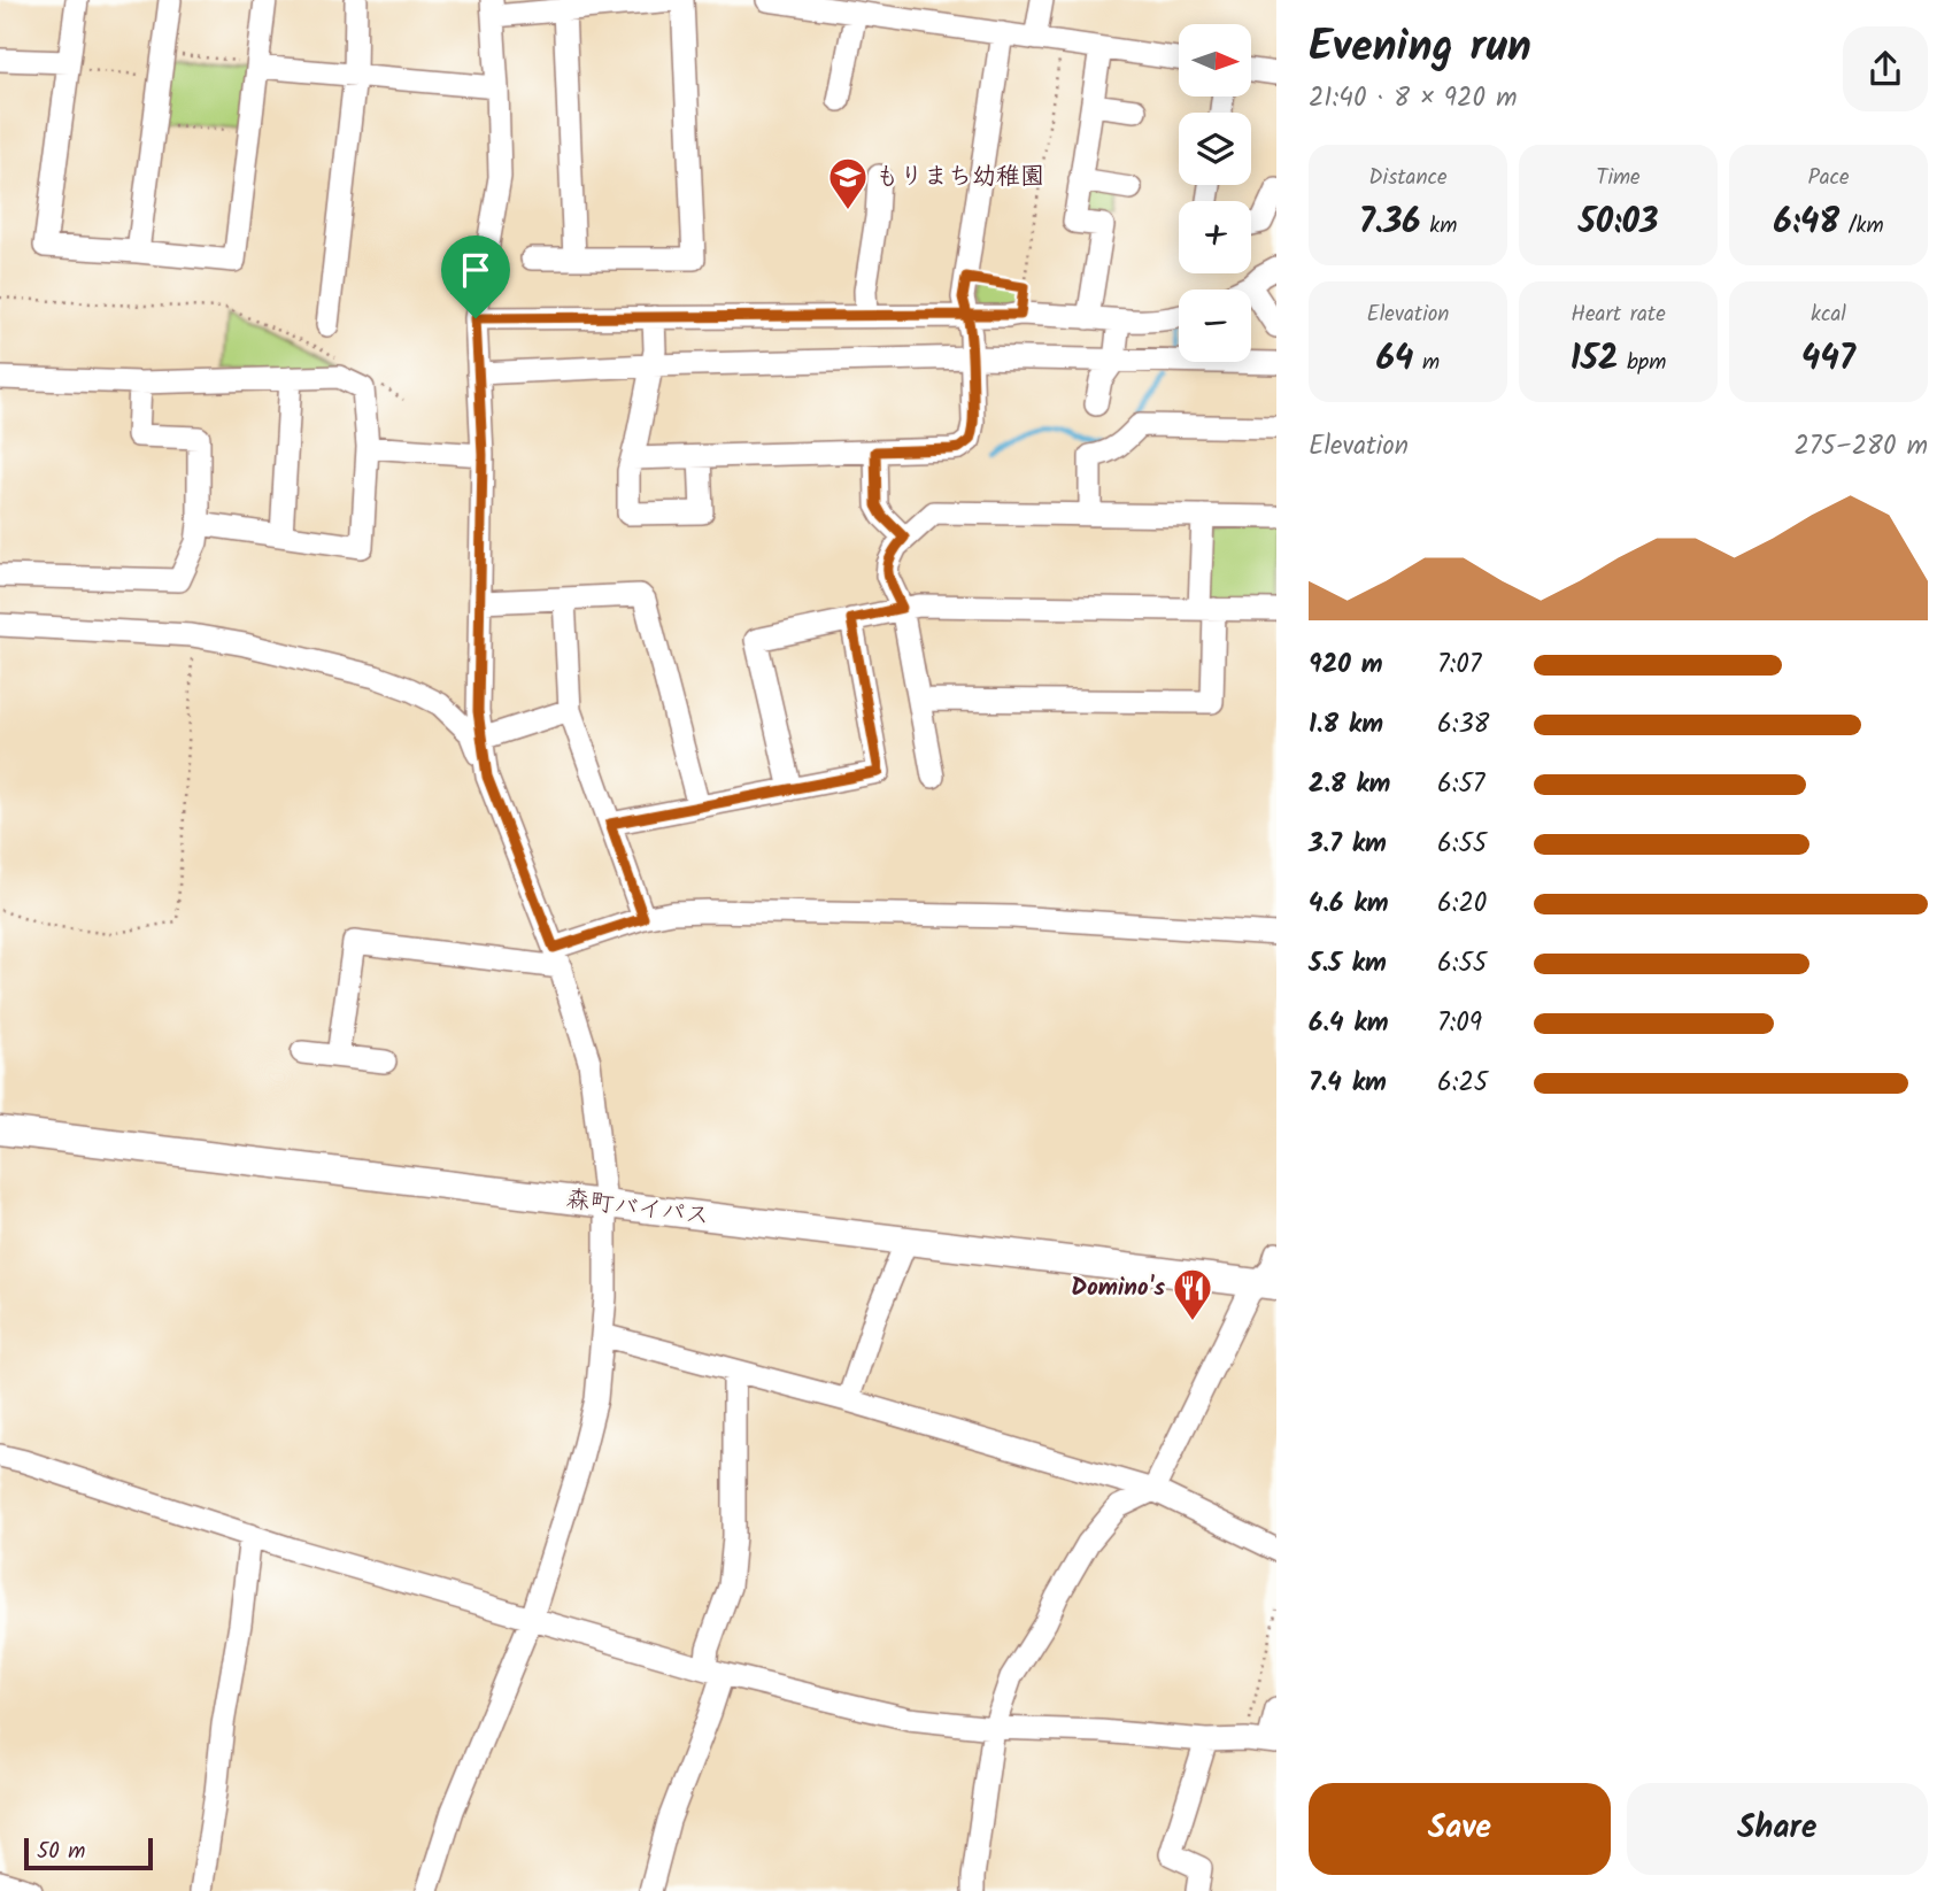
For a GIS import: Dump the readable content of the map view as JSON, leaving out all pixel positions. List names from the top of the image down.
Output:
{
  "streets": {
    "main road": ["森町バイパス"]
  },
  "places": {
    "school or university": ["もりまち幼稚園"],
    "restaurant": ["Domino's"]
  },
  "scale_bar": "50 m",
  "north": "right",
  "page": {
    "heading": ["Evening run", "21:40 · 8 × 920 m"],
    "map_buttons": ["+", "−"],
    "stats": [
      ["Distance", "7.36 km"],
      ["Time", "50:03"],
      ["Pace", "6:48 /km"],
      ["Elevation", "64 m"],
      ["Heart rate", "152 bpm"],
      ["kcal", "447"]
    ],
    "chart": ["Elevation", "275–280 m"],
    "list": [
      {
        "name": "920 m",
        "note": "7:07"
      },
      {
        "name": "1.8 km",
        "note": "6:38"
      },
      {
        "name": "2.8 km",
        "note": "6:57"
      },
      {
        "name": "3.7 km",
        "note": "6:55"
      },
      {
        "name": "4.6 km",
        "note": "6:20"
      },
      {
        "name": "5.5 km",
        "note": "6:55"
      },
      {
        "name": "6.4 km",
        "note": "7:09"
      },
      {
        "name": "7.4 km",
        "note": "6:25"
      }
    ],
    "buttons": ["Save", "Share"],
    "scale": "50 m"
  }
}
